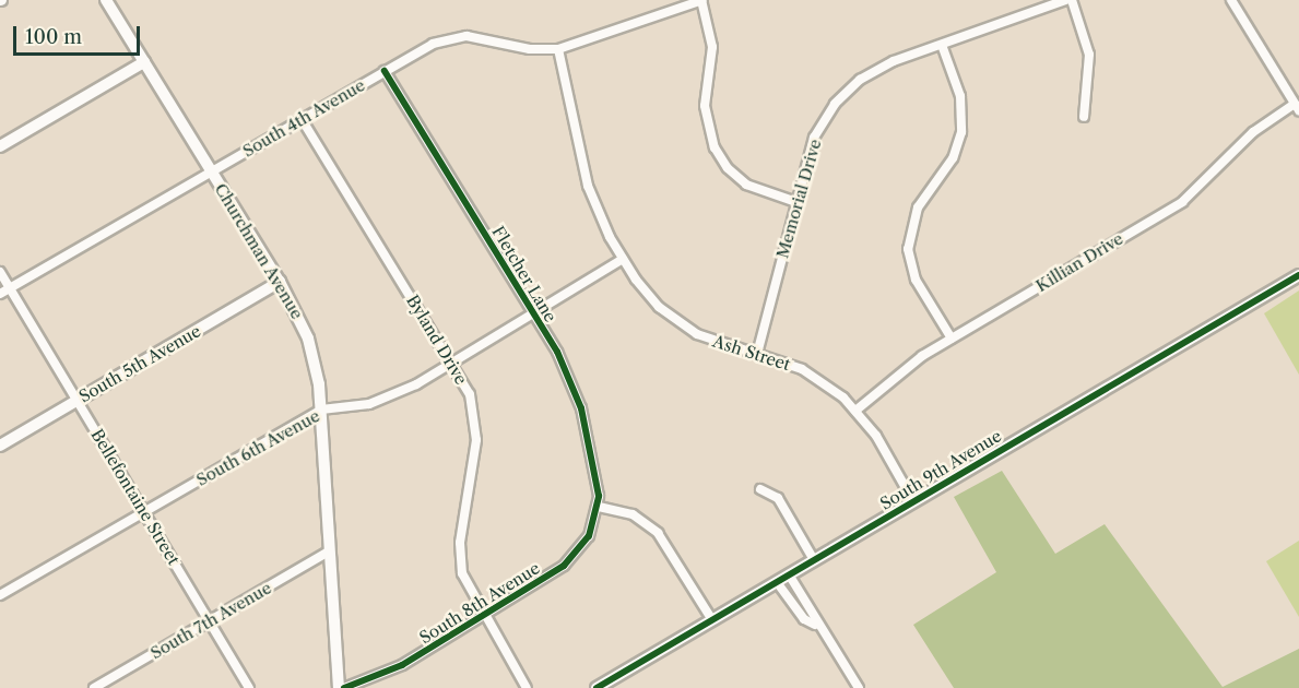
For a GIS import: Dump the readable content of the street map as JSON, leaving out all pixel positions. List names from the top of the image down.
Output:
{
  "streets": {
    "street": [
      "South 4th Avenue",
      "Memorial Drive",
      "Churchman Avenue",
      "Killian Drive",
      "Fletcher Lane",
      "Byland Drive",
      "Ash Street",
      "South 5th Avenue",
      "South 6th Avenue",
      "South 9th Avenue",
      "Bellefontaine Street",
      "South 8th Avenue",
      "South 7th Avenue"
    ]
  },
  "crossings": [
    ["South 4th Avenue", "Churchman Avenue"],
    ["South 4th Avenue", "Fletcher Lane"],
    ["South 4th Avenue", "Byland Drive"],
    ["South 4th Avenue", "Ash Street"],
    ["South 4th Avenue", "Bellefontaine Street"],
    ["Memorial Drive", "Ash Street"],
    ["Churchman Avenue", "South 5th Avenue"],
    ["Churchman Avenue", "South 6th Avenue"],
    ["Churchman Avenue", "South 7th Avenue"],
    ["Killian Drive", "Ash Street"],
    ["Fletcher Lane", "South 6th Avenue"],
    ["Fletcher Lane", "South 8th Avenue"],
    ["Byland Drive", "South 6th Avenue"],
    ["Byland Drive", "South 8th Avenue"],
    ["Ash Street", "South 6th Avenue"],
    ["Ash Street", "South 9th Avenue"],
    ["South 5th Avenue", "Bellefontaine Street"],
    ["South 6th Avenue", "Bellefontaine Street"],
    ["Bellefontaine Street", "South 7th Avenue"]
  ],
  "scale_bar": "100 m"
}
